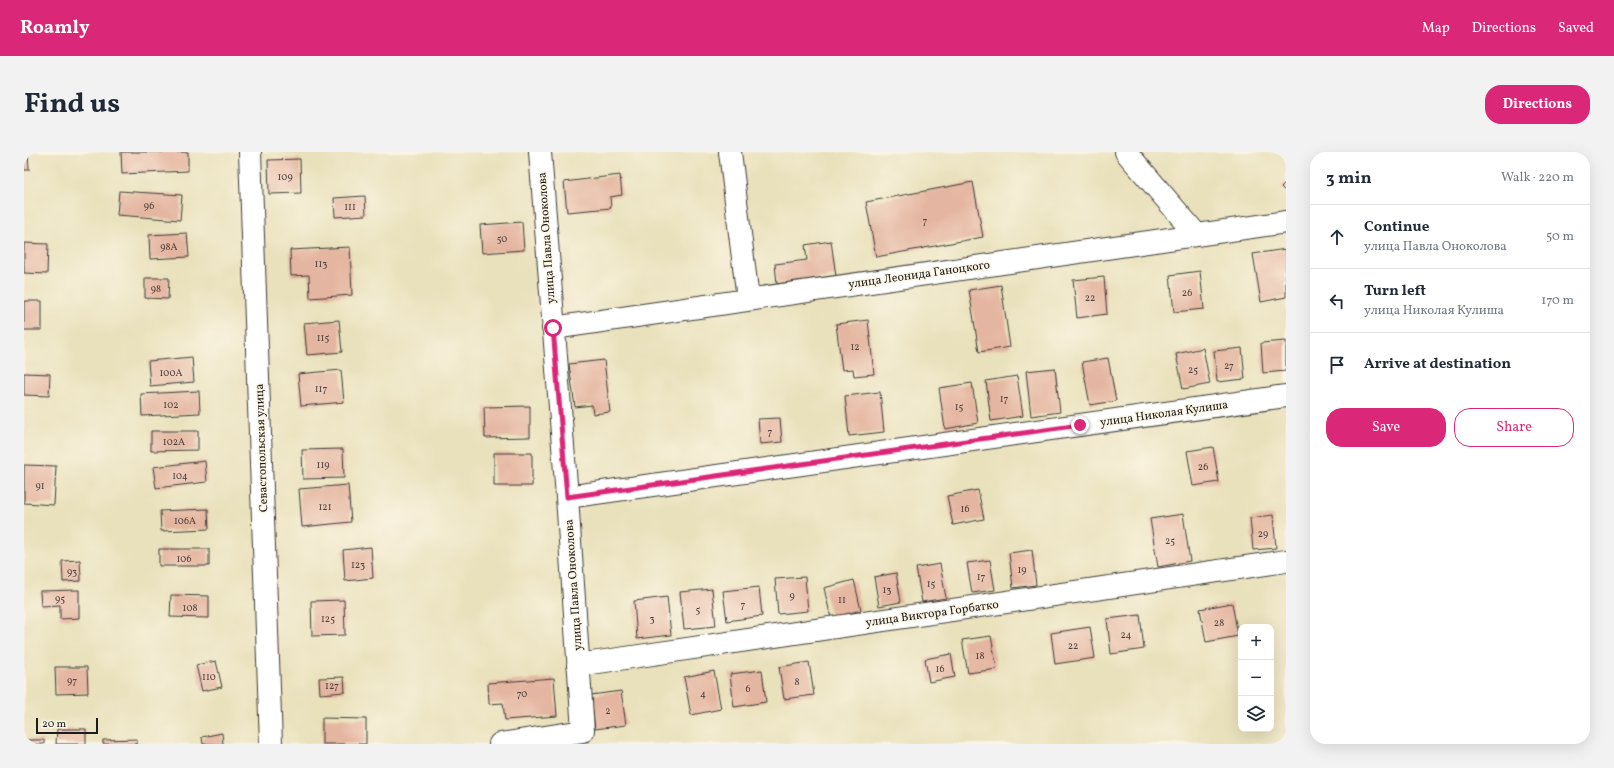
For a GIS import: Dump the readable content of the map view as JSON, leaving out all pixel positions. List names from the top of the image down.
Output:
{
  "streets": {
    "street": [
      "улица Павла Оноколова",
      "улица Леонида Ганоцкого",
      "улица Николая Кулиша",
      "Севастопольская улица",
      "улица Виктора Горбатко"
    ]
  },
  "crossings": [
    ["улица Павла Оноколова", "улица Леонида Ганоцкого"],
    ["улица Павла Оноколова", "улица Николая Кулиша"],
    ["улица Павла Оноколова", "улица Виктора Горбатко"]
  ],
  "house_numbers": [
    "109",
    "96",
    "111",
    "7",
    "50",
    "98А",
    "113",
    "98",
    "26",
    "22",
    "115",
    "12",
    "27",
    "25",
    "100А",
    "117",
    "17",
    "102",
    "15",
    "7",
    "102А",
    "119",
    "26",
    "104",
    "91",
    "121",
    "16",
    "106А",
    "29",
    "25",
    "106",
    "123",
    "19",
    "93",
    "17",
    "15",
    "13",
    "9",
    "95",
    "11",
    "7",
    "108",
    "5",
    "125",
    "3",
    "28",
    "24",
    "22",
    "18",
    "16",
    "110",
    "97",
    "8",
    "127",
    "6",
    "70",
    "4",
    "2"
  ],
  "scale_bar": "20 m",
  "page": {
    "header": "Roamly",
    "nav": ["Map", "Directions", "Saved"],
    "title": "Find us",
    "buttons": [
      "Directions",
      ["Save", "Share"]
    ],
    "heading": ["3 min", "Walk · 220 m"],
    "list": [
      ["Continue", "улица Павла Оноколова", "50 m"],
      ["Turn left", "улица Николая Кулиша", "170 m"],
      "Arrive at destination"
    ],
    "map_buttons": ["+", "−"],
    "scale": "20 m"
  }
}
